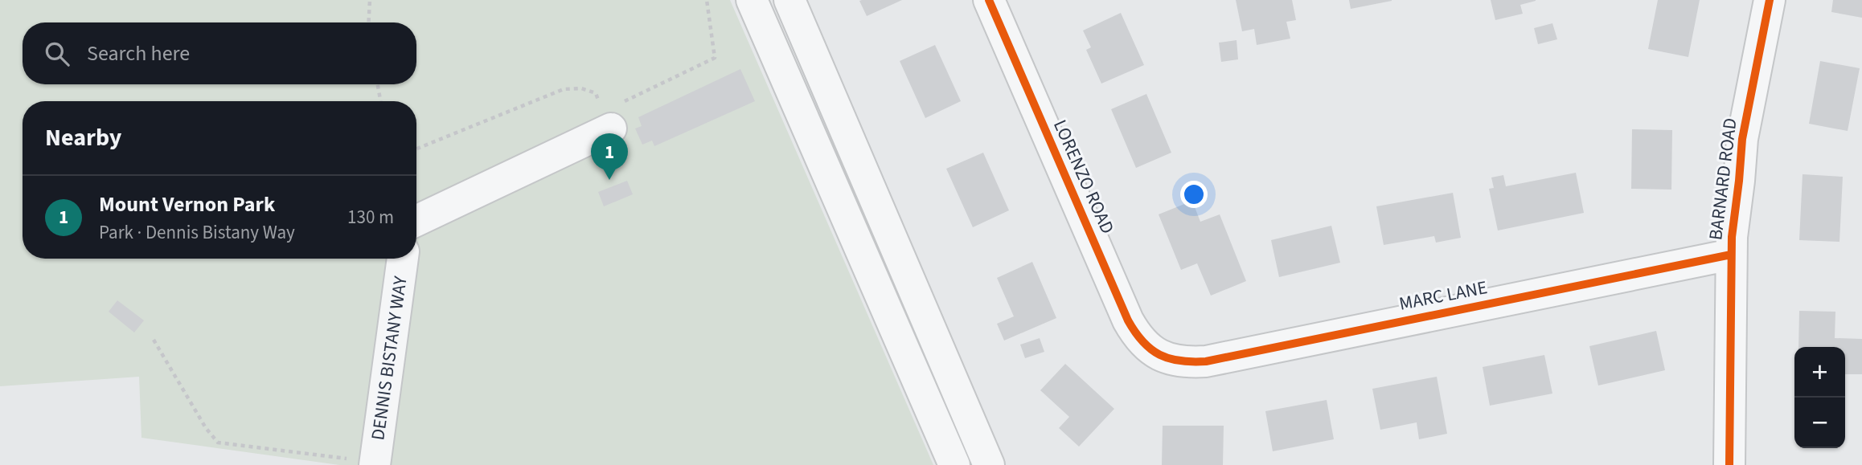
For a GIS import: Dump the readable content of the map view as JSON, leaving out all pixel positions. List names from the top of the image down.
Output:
{
  "streets": {
    "street": [
      "LORENZO ROAD",
      "BARNARD ROAD",
      "MARC LANE",
      "DENNIS BISTANY WAY"
    ]
  },
  "crossings": [
    ["LORENZO ROAD", "MARC LANE"],
    ["BARNARD ROAD", "MARC LANE"]
  ],
  "page": {
    "search": "Search here",
    "heading": "Nearby",
    "pins": "1",
    "list": [
      {
        "mark": "1",
        "name": "Mount Vernon Park",
        "note": "Park · Dennis Bistany Way",
        "value": "130 m"
      }
    ],
    "map_buttons": ["+", "−"]
  }
}
